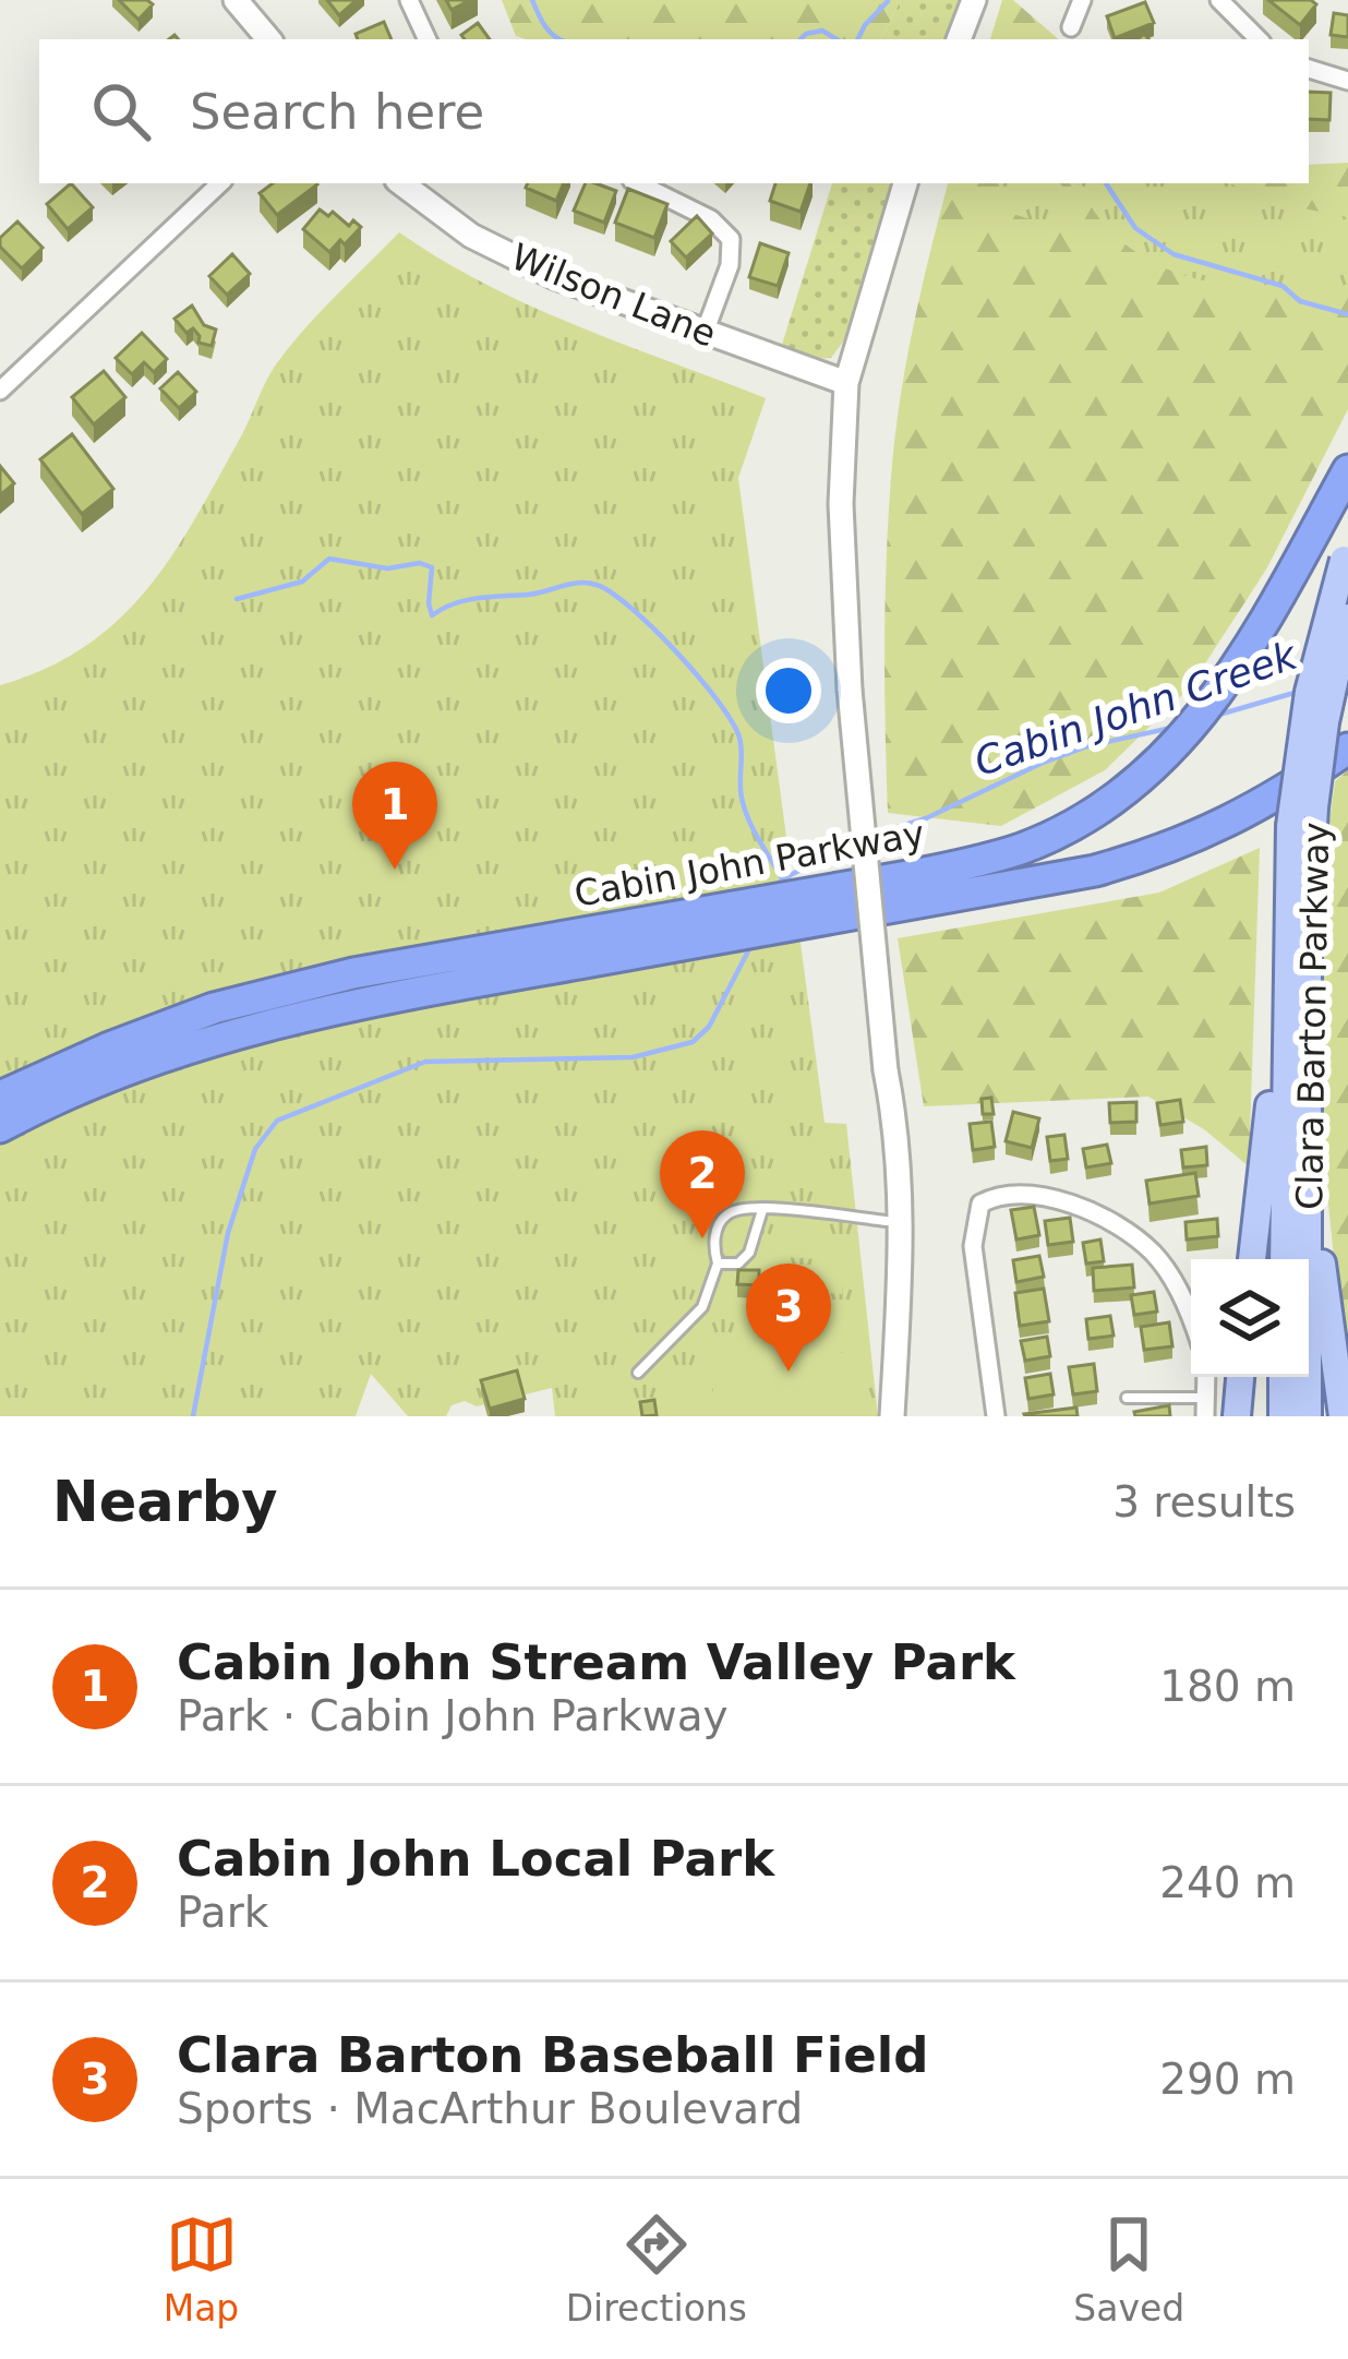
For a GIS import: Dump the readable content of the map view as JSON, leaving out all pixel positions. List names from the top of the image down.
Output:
{
  "streets": {
    "highway": ["Cabin John Parkway"],
    "main road": ["Wilson Lane", "Clara Barton Parkway"]
  },
  "water": ["Cabin John Creek"],
  "page": {
    "search": "Search here",
    "pins": ["1", "2", "3"],
    "heading": ["Nearby", "3 results"],
    "list": [
      {
        "mark": "1",
        "name": "Cabin John Stream Valley Park",
        "note": "Park · Cabin John Parkway",
        "value": "180 m"
      },
      {
        "mark": "2",
        "name": "Cabin John Local Park",
        "note": "Park",
        "value": "240 m"
      },
      {
        "mark": "3",
        "name": "Clara Barton Baseball Field",
        "note": "Sports · MacArthur Boulevard",
        "value": "290 m"
      }
    ],
    "nav": ["Map", "Directions", "Saved"]
  }
}
